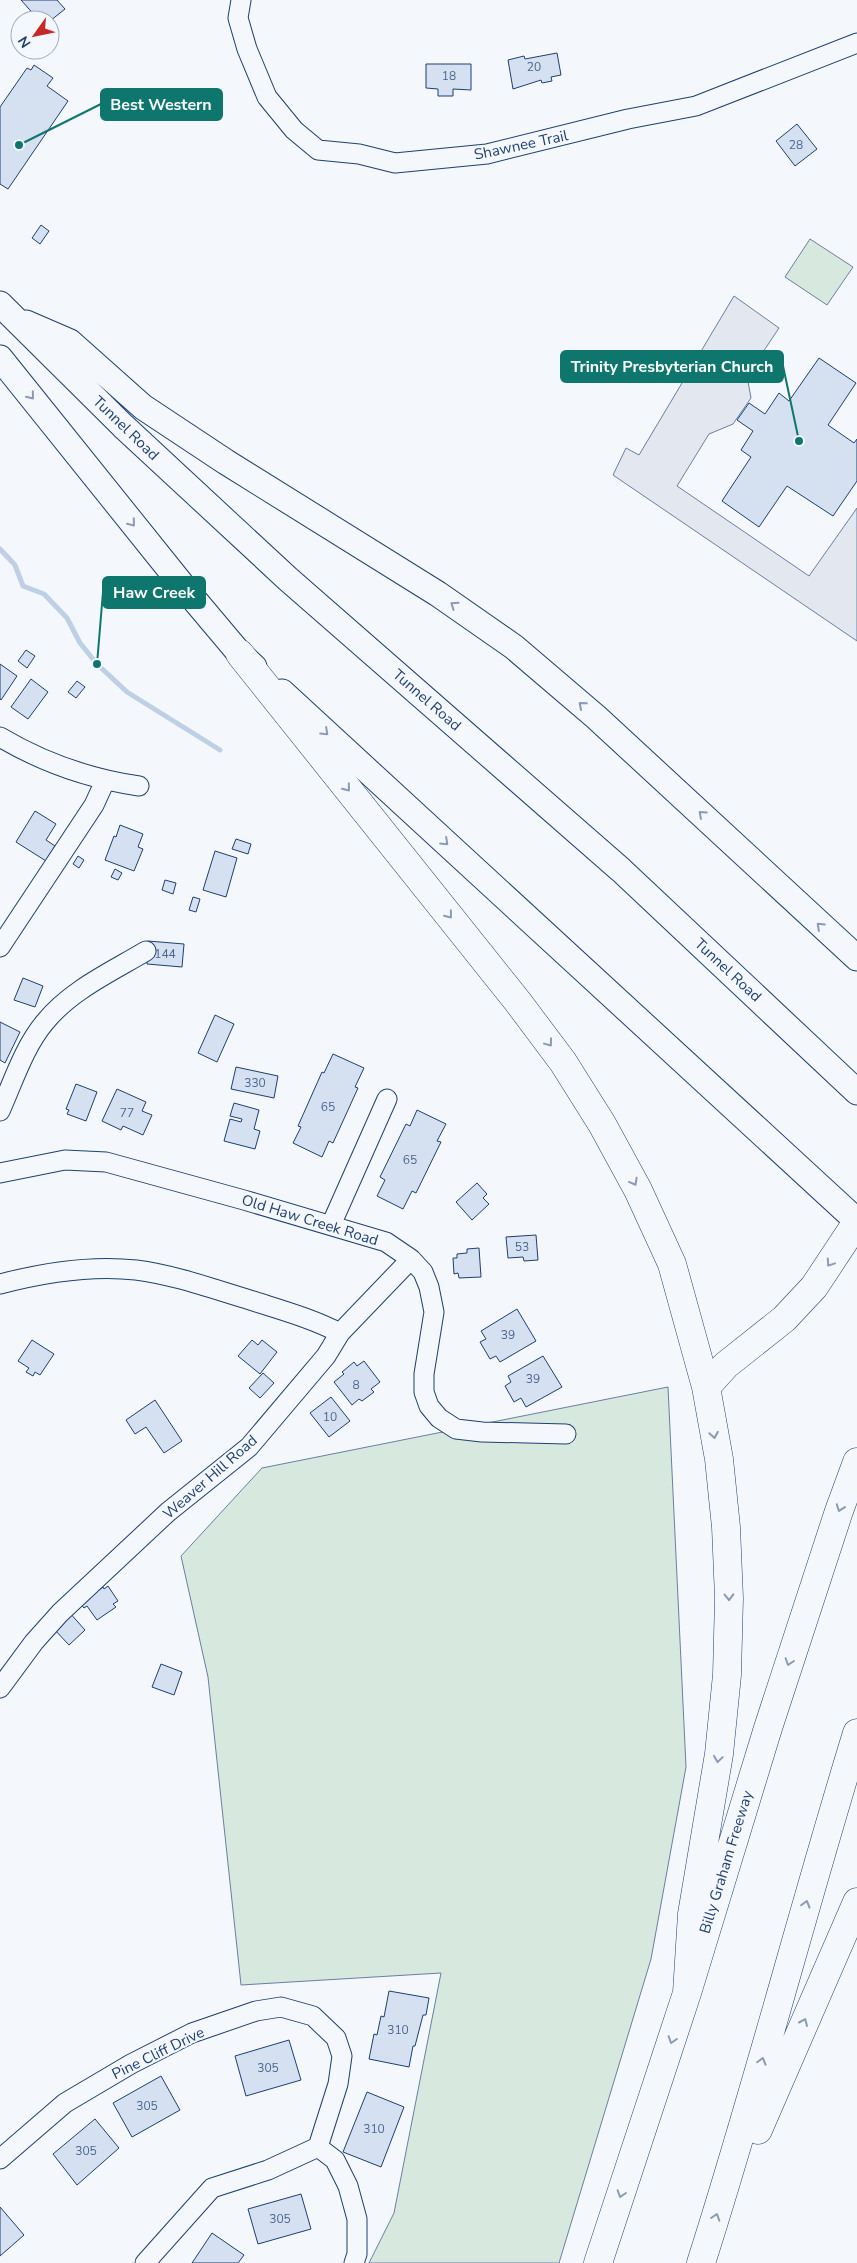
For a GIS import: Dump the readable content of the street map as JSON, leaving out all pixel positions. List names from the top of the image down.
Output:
{
  "streets": {
    "highway": ["Billy Graham Freeway"],
    "main road": ["Tunnel Road"],
    "street": [
      "Shawnee Trail",
      "Old Haw Creek Road",
      "Weaver Hill Road",
      "Pine Cliff Drive"
    ]
  },
  "crossings": [
    ["Old Haw Creek Road", "Weaver Hill Road"]
  ],
  "places": ["Best Western", "Trinity Presbyterian Church", "Haw Creek"],
  "house_numbers": [
    "20",
    "18",
    "28",
    "144",
    "330",
    "65",
    "77",
    "65",
    "53",
    "39",
    "39",
    "8",
    "10",
    "310",
    "305",
    "305",
    "310",
    "305",
    "305"
  ],
  "north": "bottom left"
}
